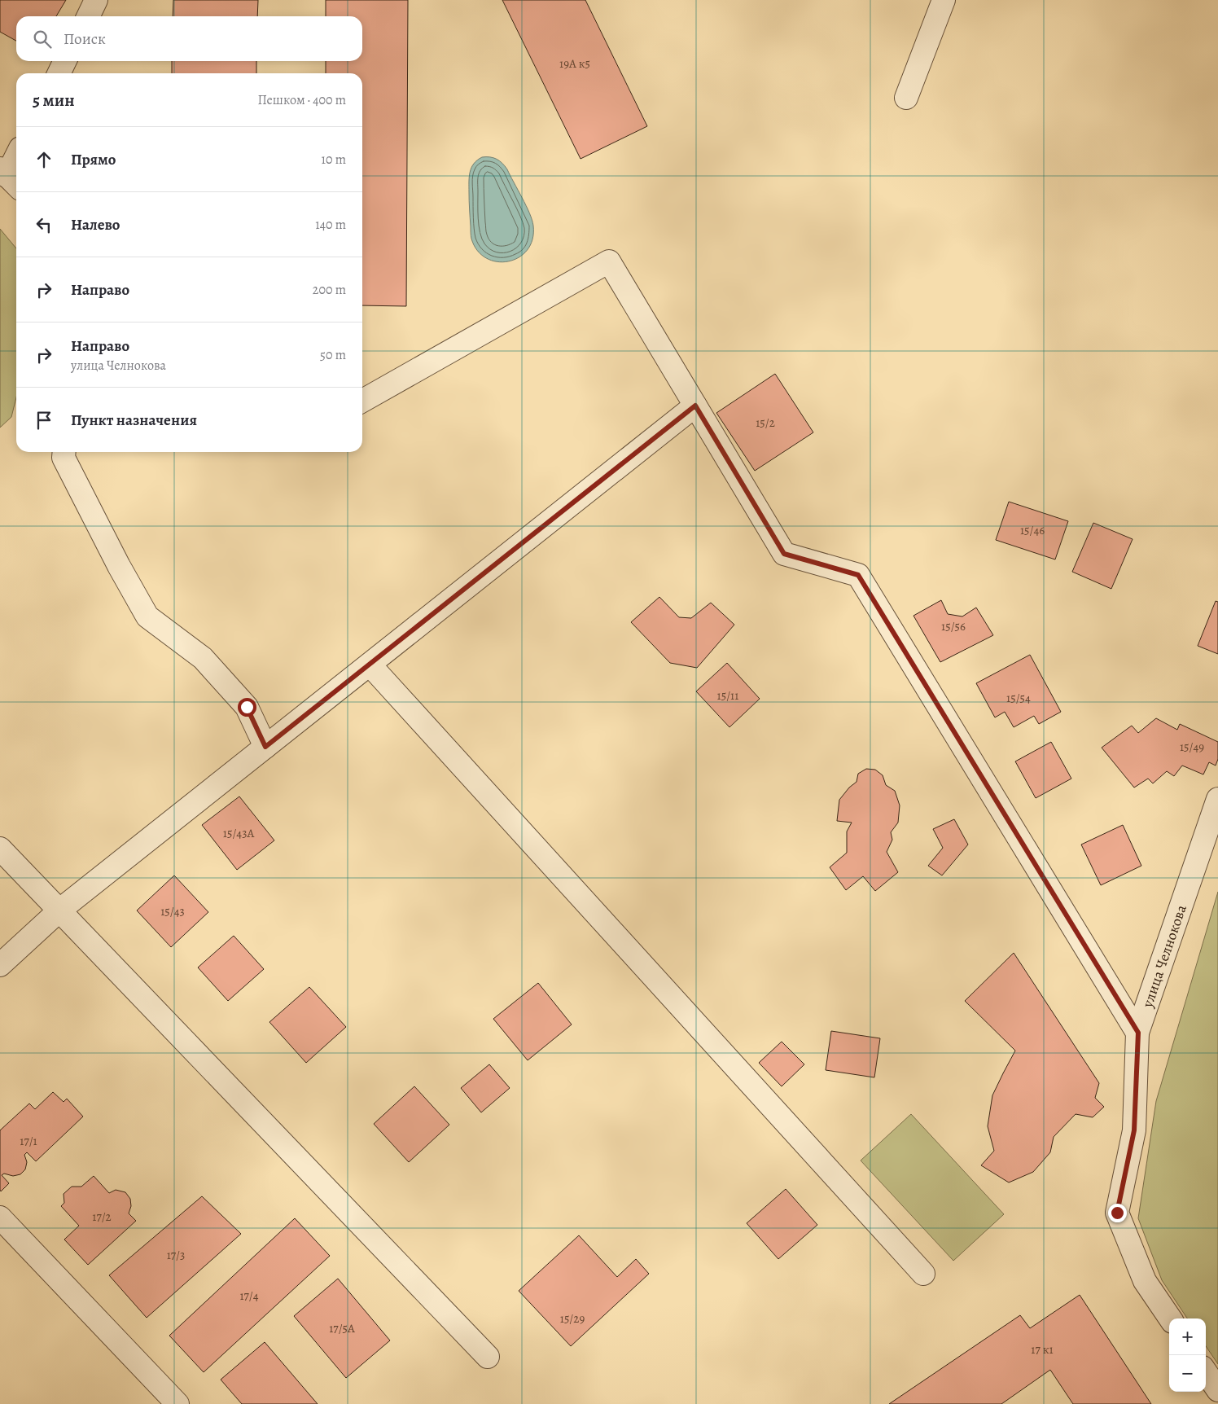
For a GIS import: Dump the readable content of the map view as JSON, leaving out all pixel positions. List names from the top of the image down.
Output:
{
  "streets": {
    "street": ["улица Челнокова"]
  },
  "house_numbers": [
    "19А к5",
    "15/2",
    "15/46",
    "15/56",
    "15/11",
    "15/54",
    "15/49",
    "15/43А",
    "15/43",
    "17/1",
    "17/2",
    "17/3",
    "17/4",
    "15/29",
    "17/5А",
    "17 к1"
  ],
  "page": {
    "search": "Поиск",
    "heading": ["5 мин", "Пешком · 400 m"],
    "list": [
      ["Прямо", "10 m"],
      ["Налево", "140 m"],
      ["Направо", "200 m"],
      ["Направо", "улица Челнокова", "50 m"],
      "Пункт назначения"
    ],
    "map_buttons": ["+", "−"]
  }
}
